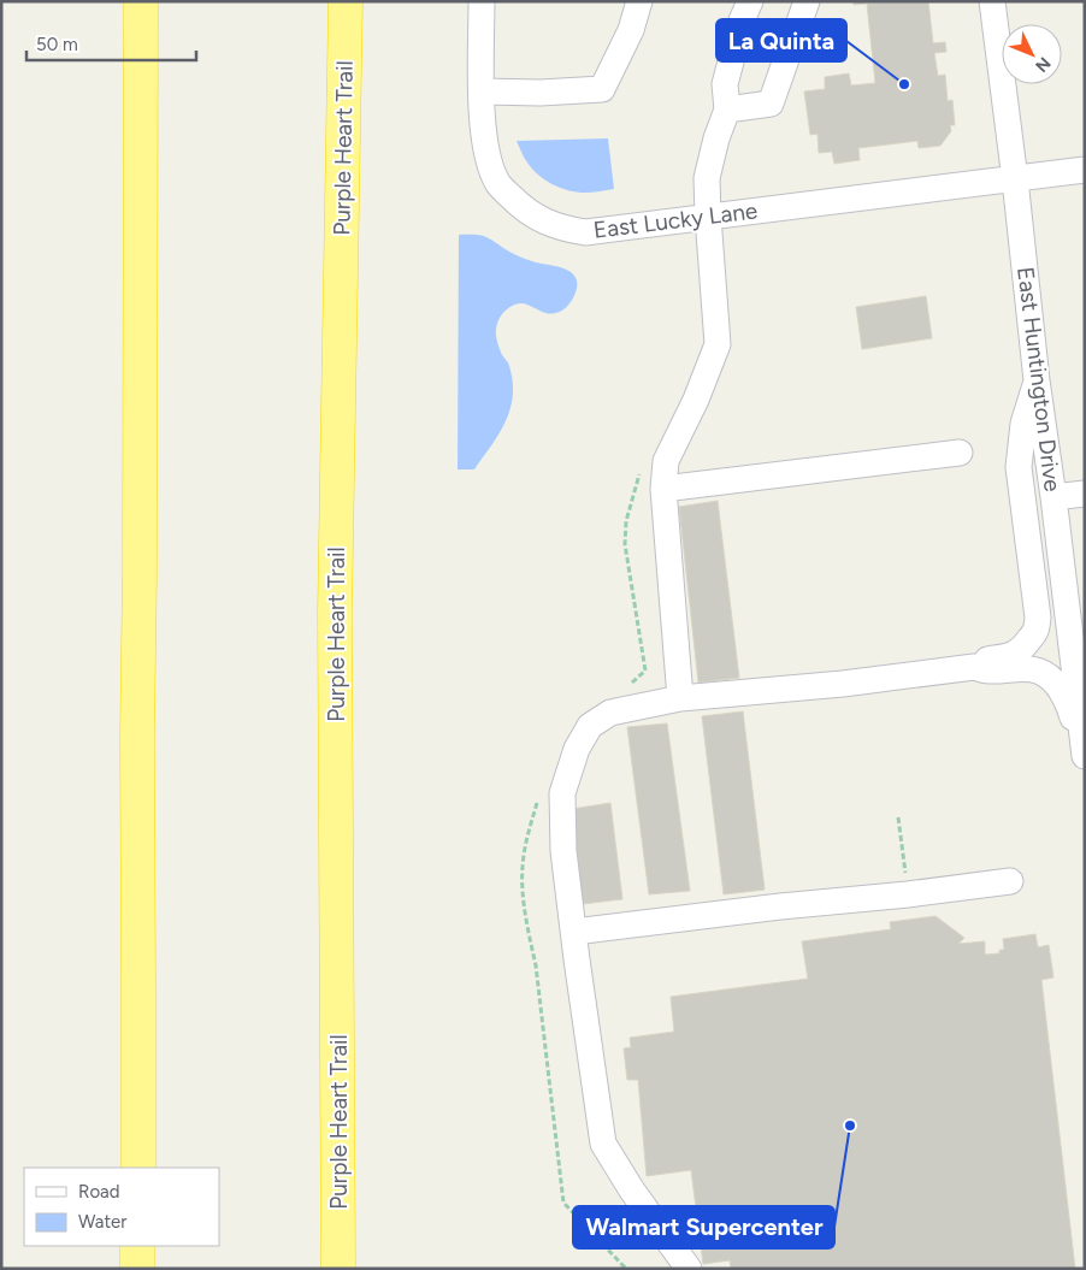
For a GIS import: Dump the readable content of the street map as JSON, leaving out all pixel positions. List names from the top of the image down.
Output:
{
  "streets": {
    "highway": ["Purple Heart Trail"],
    "street": ["East Lucky Lane", "East Huntington Drive"]
  },
  "crossings": [
    ["East Lucky Lane", "East Huntington Drive"]
  ],
  "places": ["La Quinta", "Walmart Supercenter"],
  "legend": ["Road", "Water"],
  "scale_bar": "50 m",
  "north": "bottom right"
}
